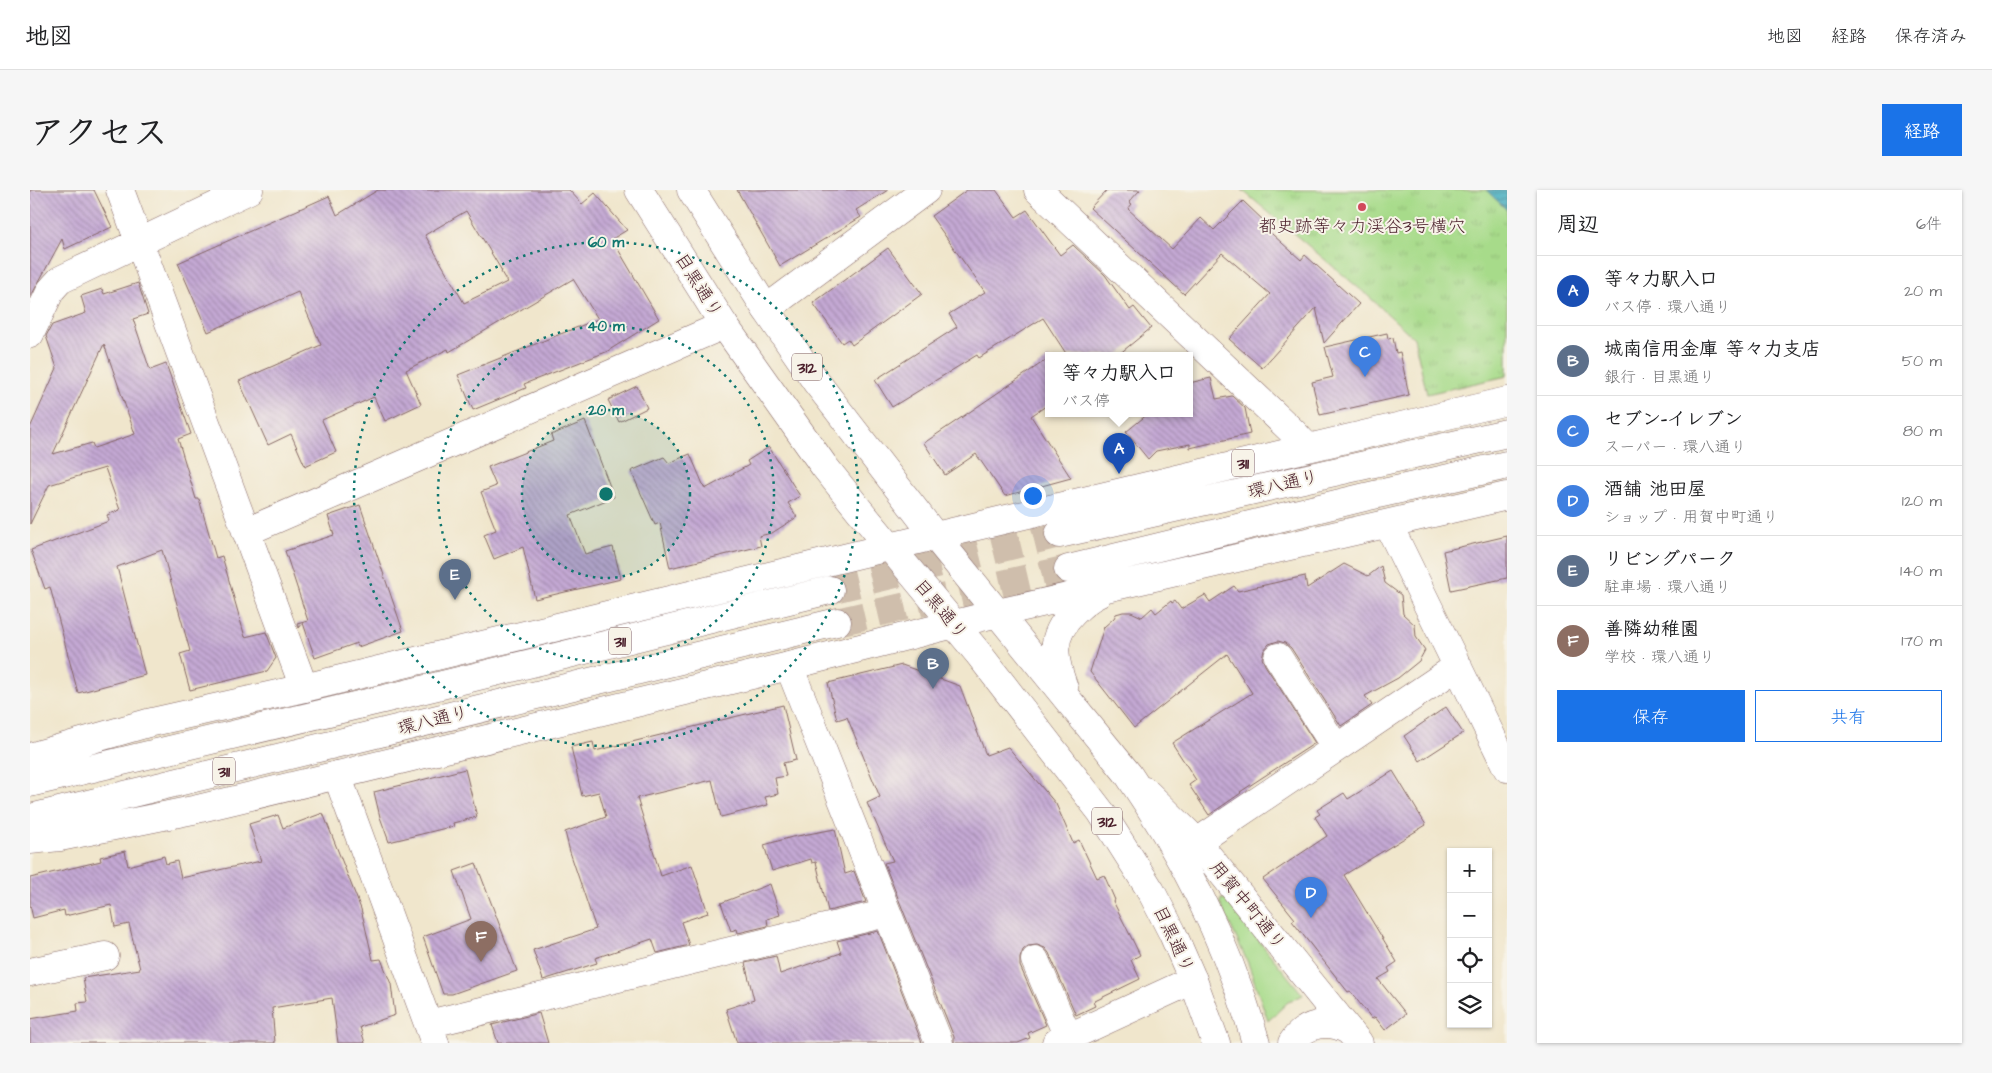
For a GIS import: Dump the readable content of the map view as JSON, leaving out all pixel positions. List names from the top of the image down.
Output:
{
  "streets": {
    "main road": [
      "目黒通り",
      "312",
      "311",
      "環八通り",
      "用賀中町通り"
    ]
  },
  "crossings": [
    ["目黒通り", "311"],
    ["312", "311"],
    ["312", "用賀中町通り"]
  ],
  "places": ["都史跡等々力渓谷3号横穴"],
  "page": {
    "header": "地図",
    "nav": ["地図", "経路", "保存済み"],
    "title": "アクセス",
    "buttons": [
      "経路",
      ["保存", "共有"]
    ],
    "heading": ["周辺", "6件"],
    "list": [
      {
        "mark": "A",
        "name": "等々力駅入口",
        "note": "バス停 · 環八通り",
        "value": "20 m"
      },
      {
        "mark": "B",
        "name": "城南信用金庫 等々力支店",
        "note": "銀行 · 目黒通り",
        "value": "50 m"
      },
      {
        "mark": "C",
        "name": "セブン-イレブン",
        "note": "スーパー · 環八通り",
        "value": "80 m"
      },
      {
        "mark": "D",
        "name": "酒舗 池田屋",
        "note": "ショップ · 用賀中町通り",
        "value": "120 m"
      },
      {
        "mark": "E",
        "name": "リビングパーク",
        "note": "駐車場 · 環八通り",
        "value": "140 m"
      },
      {
        "mark": "F",
        "name": "善隣幼稚園",
        "note": "学校 · 環八通り",
        "value": "170 m"
      }
    ],
    "pins": [
      "C",
      "A",
      "E",
      "B",
      "D",
      "F"
    ],
    "popup": ["等々力駅入口", "バス停"],
    "map_buttons": ["+", "−"]
  },
  "rings": ["60 m", "40 m", "20 m"]
}
